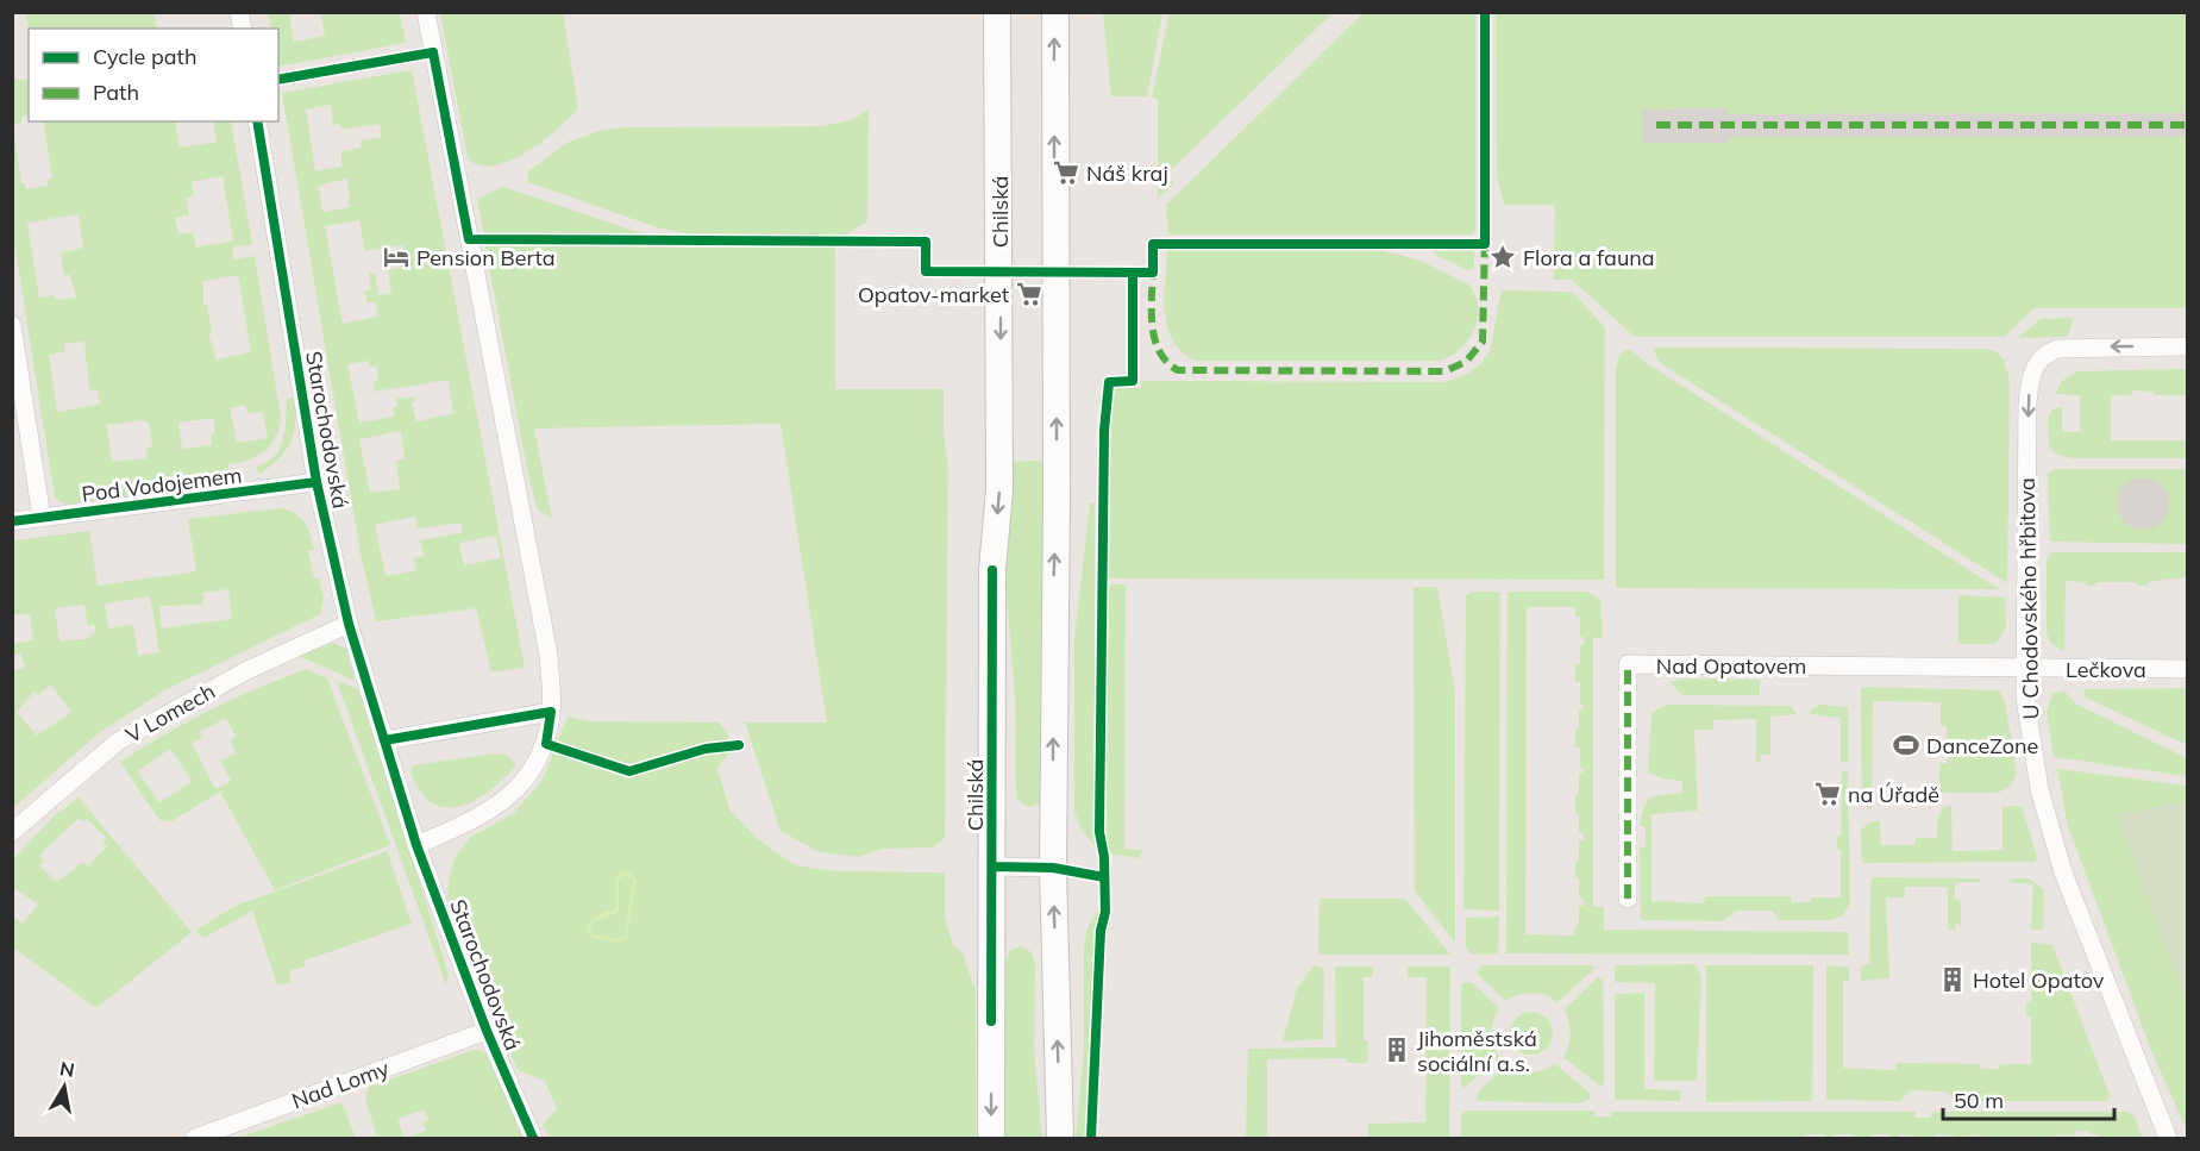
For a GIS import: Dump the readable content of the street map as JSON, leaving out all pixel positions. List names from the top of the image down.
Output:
{
  "streets": {
    "main road": ["Chilská"],
    "street": [
      "Starochodovská",
      "Pod Vodojemem",
      "U Chodovského hřbitova",
      "Nad Opatovem",
      "Lečkova",
      "V Lomech",
      "Nad Lomy"
    ]
  },
  "crossings": [
    ["Starochodovská", "Pod Vodojemem"],
    ["Starochodovská", "V Lomech"],
    ["Starochodovská", "Nad Lomy"],
    ["U Chodovského hřbitova", "Nad Opatovem"],
    ["U Chodovského hřbitova", "Lečkova"],
    ["Nad Opatovem", "Lečkova"]
  ],
  "places": {
    "supermarket": ["Náš kraj", "Opatov-market", "na Úřadě"],
    "hotel": ["Pension Berta"],
    "place": ["Flora a fauna"],
    "sports": ["DanceZone"],
    "building": ["Hotel Opatov", "Jihoměstská sociální a.s."]
  },
  "legend": ["Cycle path", "Path"],
  "scale_bar": "50 m",
  "north": "top"
}
